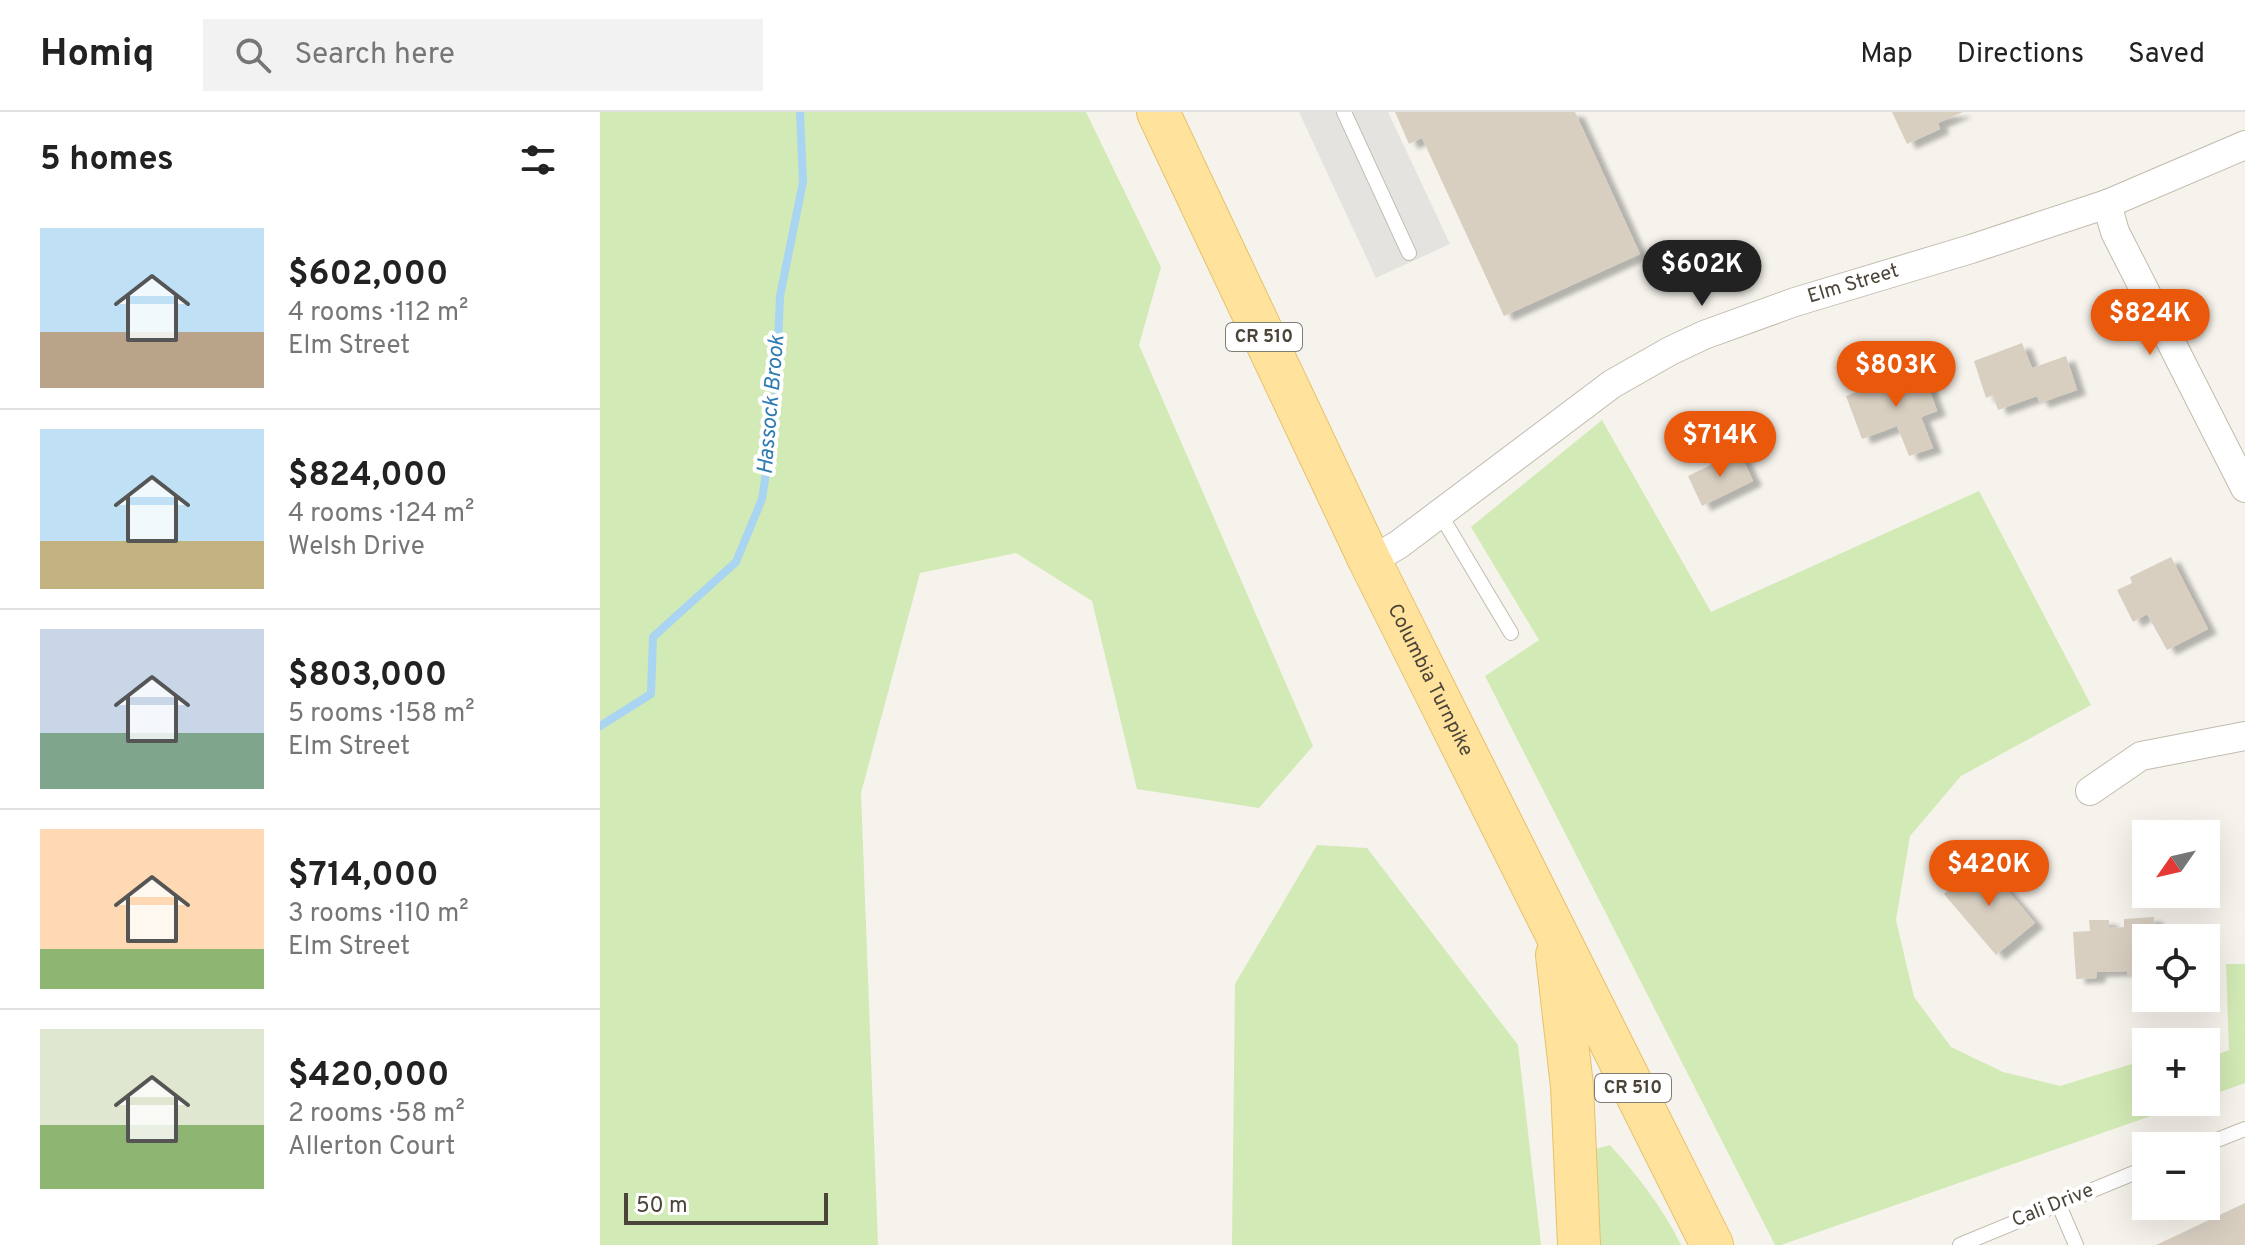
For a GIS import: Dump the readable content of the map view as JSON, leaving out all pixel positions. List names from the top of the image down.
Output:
{
  "streets": {
    "main road": ["CR 510", "Columbia Turnpike"],
    "street": ["Elm Street"],
    "lane": ["Cali Drive"]
  },
  "crossings": [
    ["Elm Street", "Columbia Turnpike"]
  ],
  "water": ["Hassock Brook"],
  "scale_bar": "50 m",
  "north": "bottom left",
  "page": {
    "header": "Homiq",
    "search": "Search here",
    "nav": ["Map", "Directions", "Saved"],
    "heading": "5 homes",
    "list": [
      {
        "name": "$602,000",
        "note": "4 rooms · 112 m² · Elm Street"
      },
      {
        "name": "$824,000",
        "note": "4 rooms · 124 m² · Welsh Drive"
      },
      {
        "name": "$803,000",
        "note": "5 rooms · 158 m² · Elm Street"
      },
      {
        "name": "$714,000",
        "note": "3 rooms · 110 m² · Elm Street"
      },
      {
        "name": "$420,000",
        "note": "2 rooms · 58 m² · Allerton Court"
      }
    ],
    "price": [
      "$602K",
      "$824K",
      "$803K",
      "$714K",
      "$420K"
    ],
    "map_buttons": ["+", "−"],
    "scale": "50 m"
  }
}
